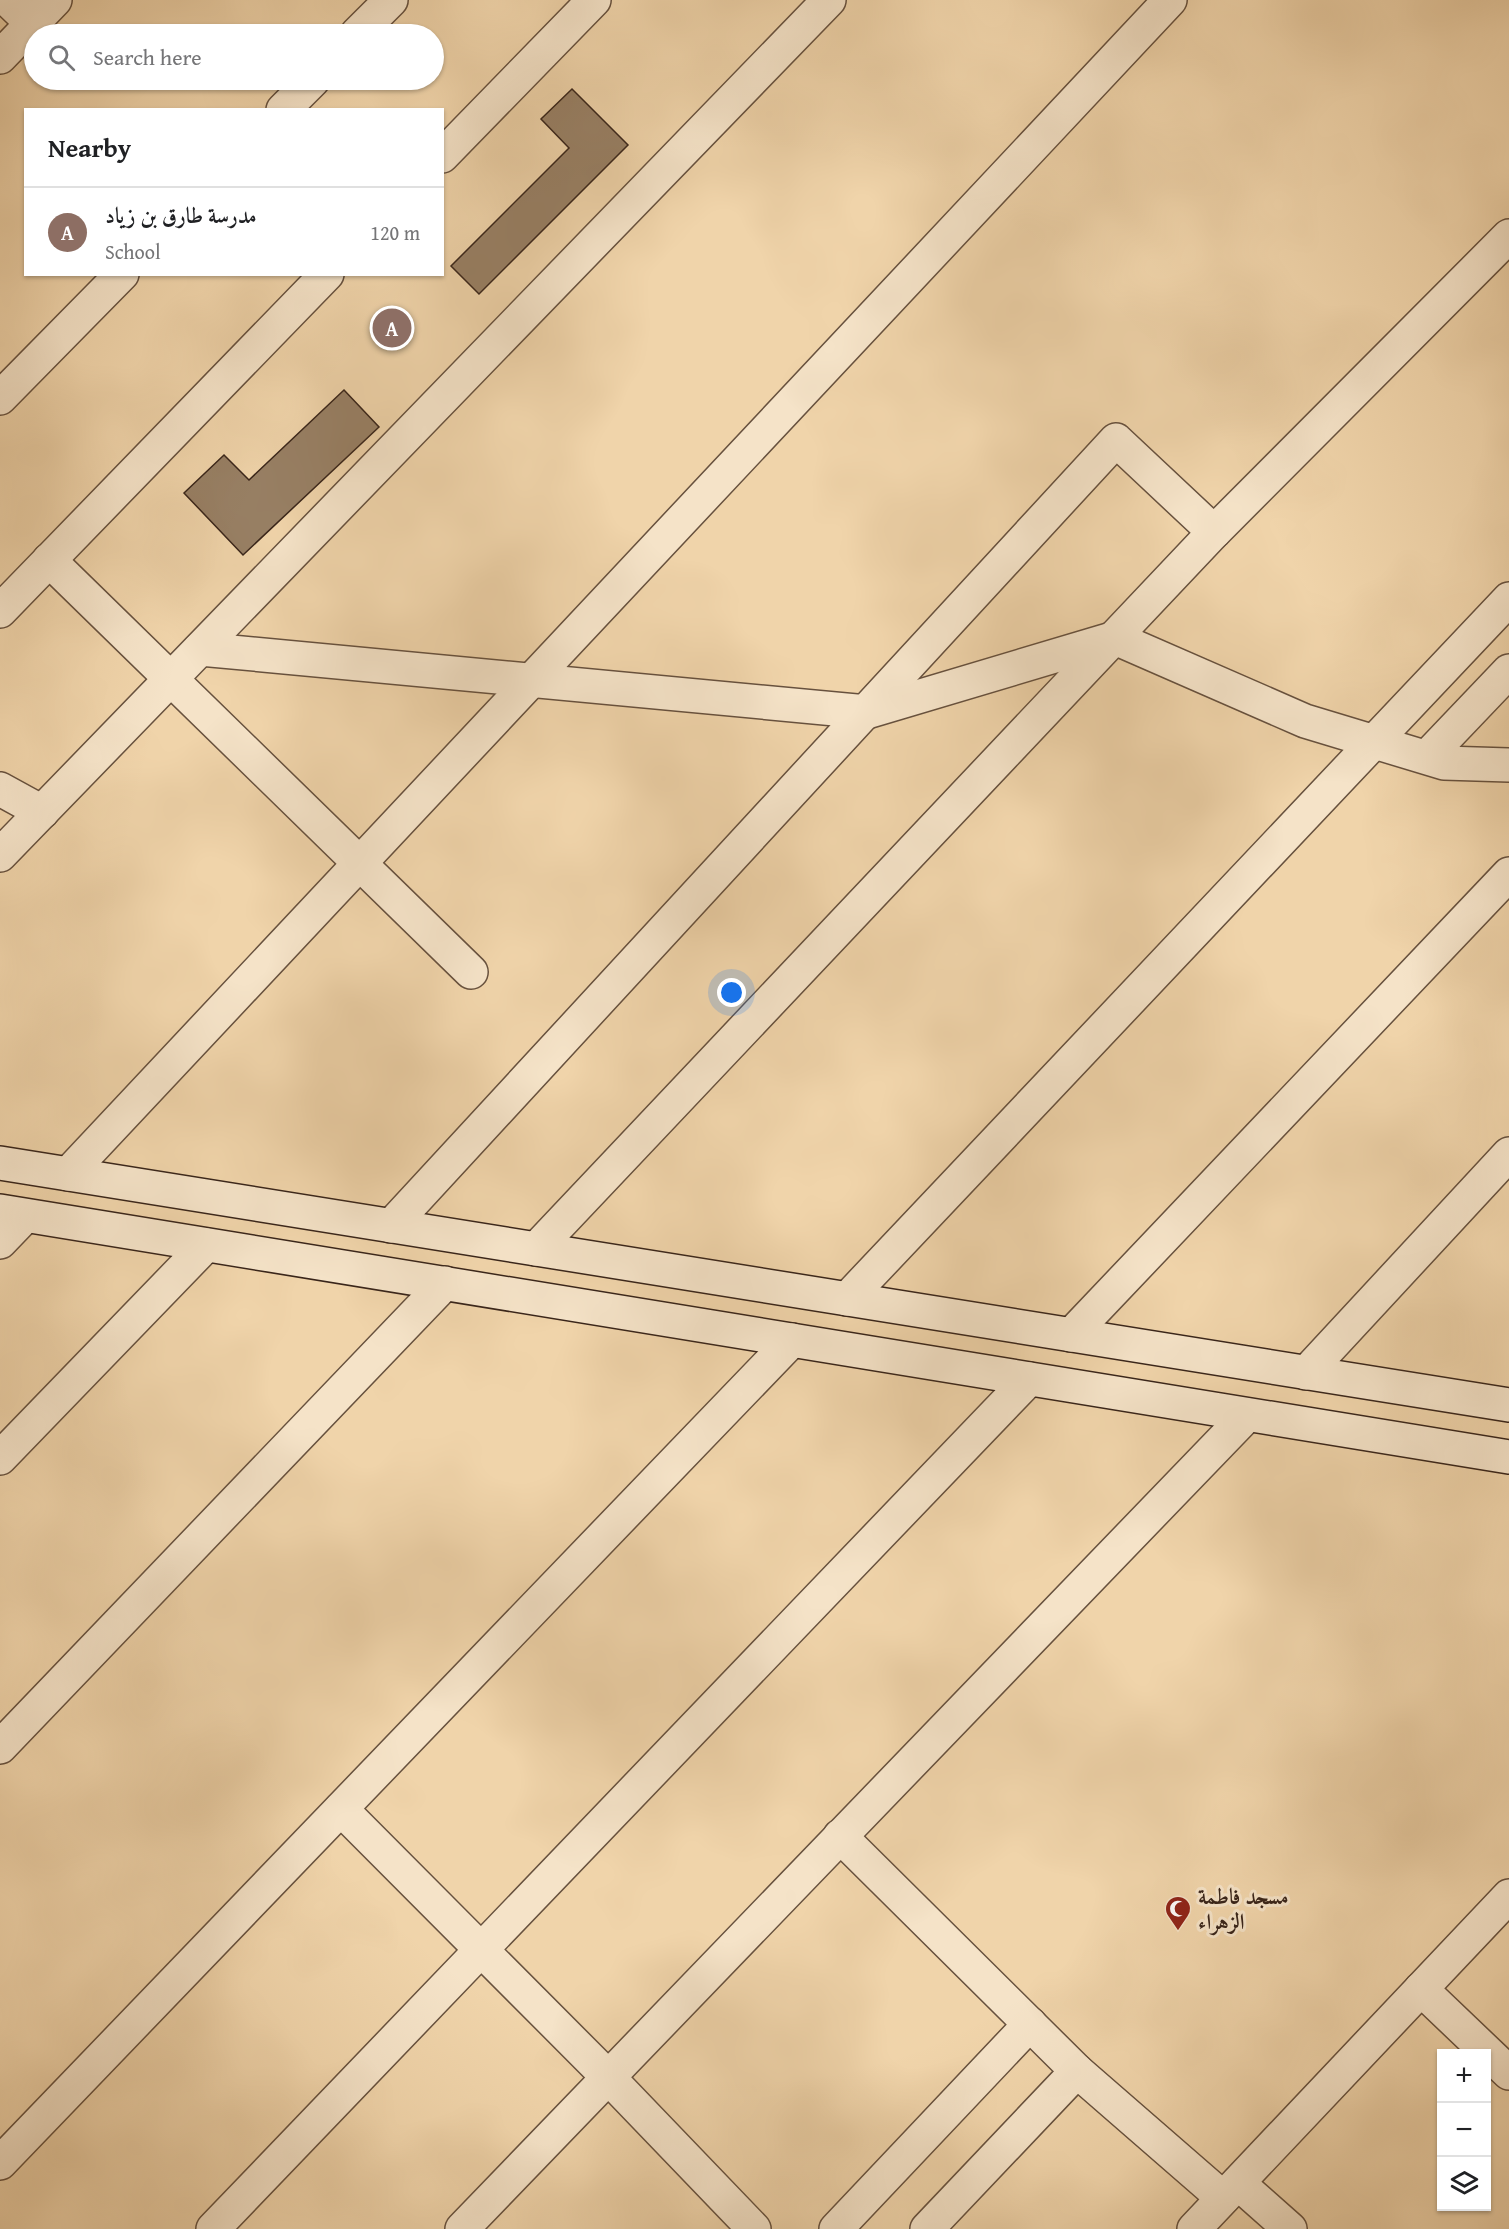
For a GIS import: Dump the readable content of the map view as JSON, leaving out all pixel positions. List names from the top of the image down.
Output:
{
  "places": {
    "mosque": ["مسجد فاطمة الزهراء"]
  },
  "page": {
    "search": "Search here",
    "heading": "Nearby",
    "list": [
      {
        "mark": "A",
        "name": "مدرسة طارق بن زياد",
        "note": "School",
        "value": "120 m"
      }
    ],
    "pins": "A",
    "map_buttons": ["+", "−"]
  }
}
